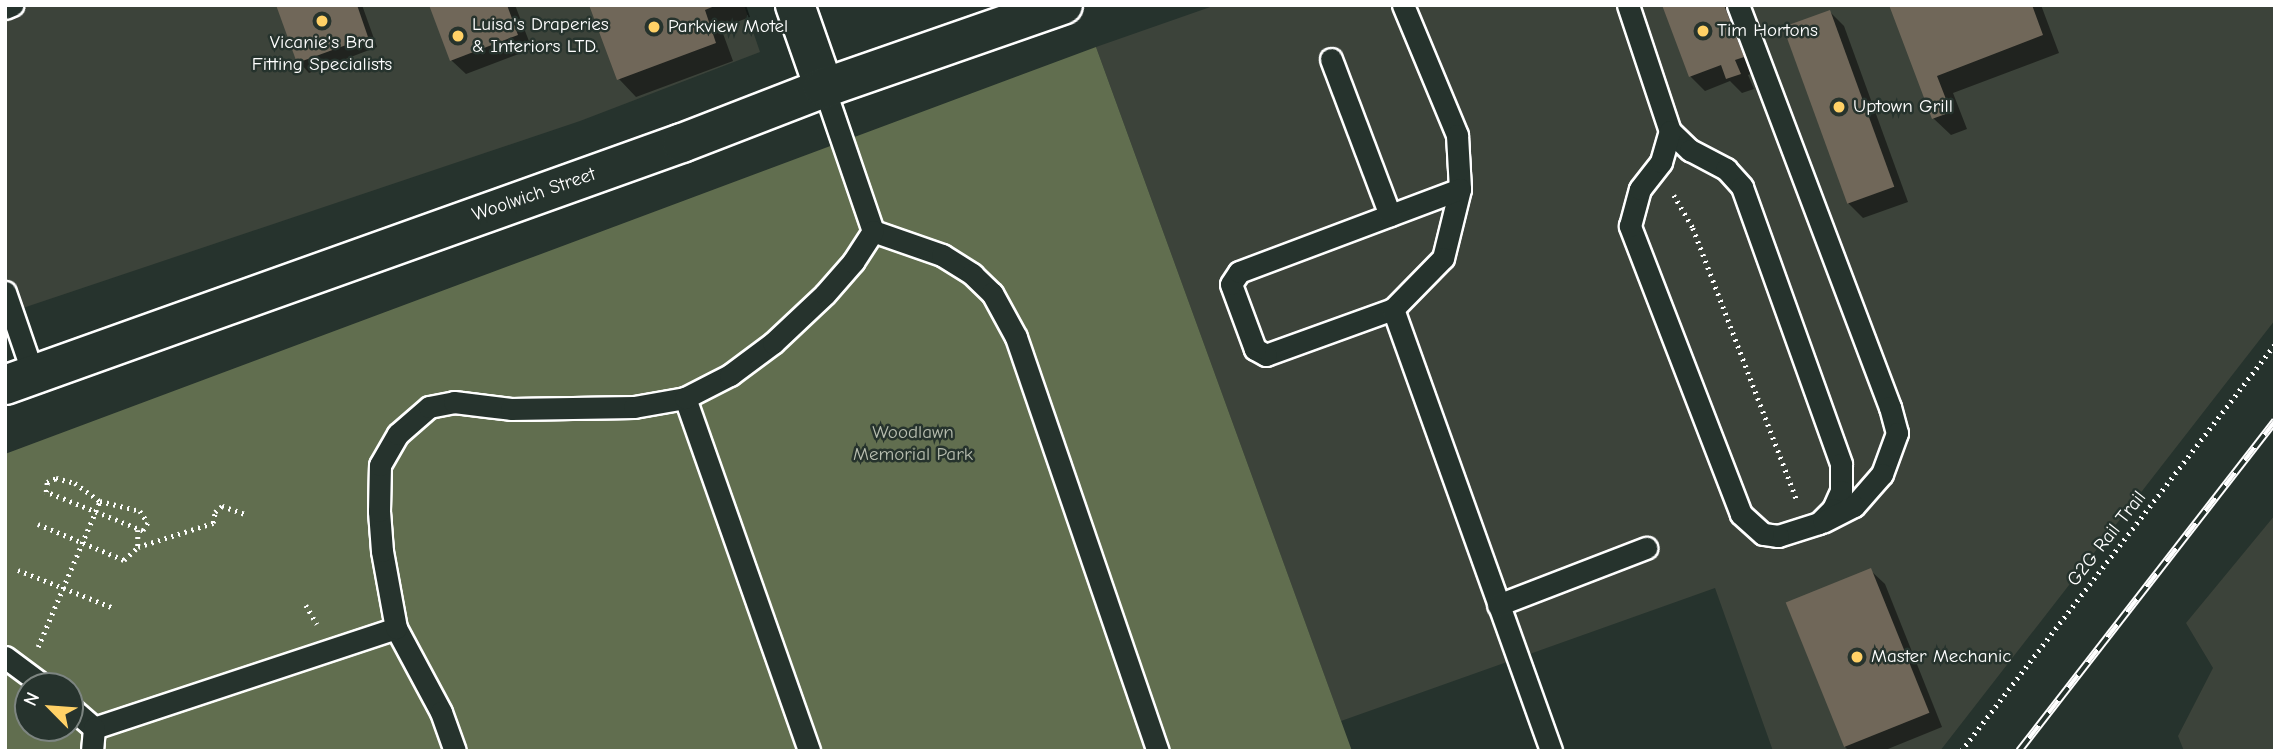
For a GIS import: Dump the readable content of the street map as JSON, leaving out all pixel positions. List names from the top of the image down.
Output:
{
  "streets": {
    "main road": ["Woolwich Street"],
    "path": ["G2G Rail Trail"]
  },
  "parks": ["Woodlawn Memorial Park"],
  "places": [
    "Vicanie's Bra Fitting Specialists",
    "Parkview Motel",
    "Tim Hortons",
    "Luisa's Draperies & Interiors LTD.",
    "Uptown Grill",
    "Master Mechanic"
  ],
  "north": "top left"
}
